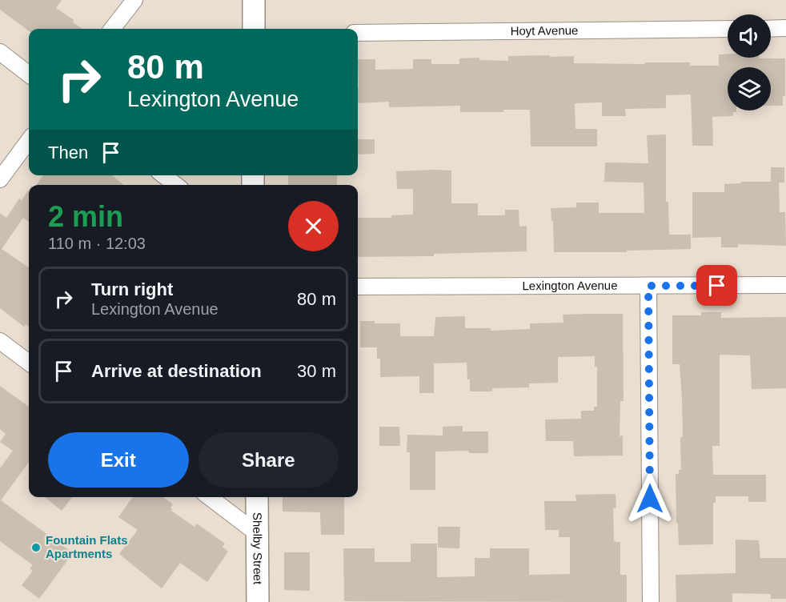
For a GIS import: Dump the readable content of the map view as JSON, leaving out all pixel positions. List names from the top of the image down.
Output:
{
  "streets": {
    "main road": ["Shelby Street"],
    "street": ["Hoyt Avenue", "Lexington Avenue"]
  },
  "places": ["Fountain Flats Apartments"],
  "page": {
    "turn": ["80 m", "Lexington Avenue"],
    "then": "Then",
    "heading": ["2 min", "110 m · 12:03"],
    "list": [
      {
        "name": "Turn right",
        "note": "Lexington Avenue",
        "value": "80 m"
      },
      {
        "name": "Arrive at destination",
        "value": "30 m"
      }
    ],
    "buttons": ["Exit", "Share"]
  }
}
